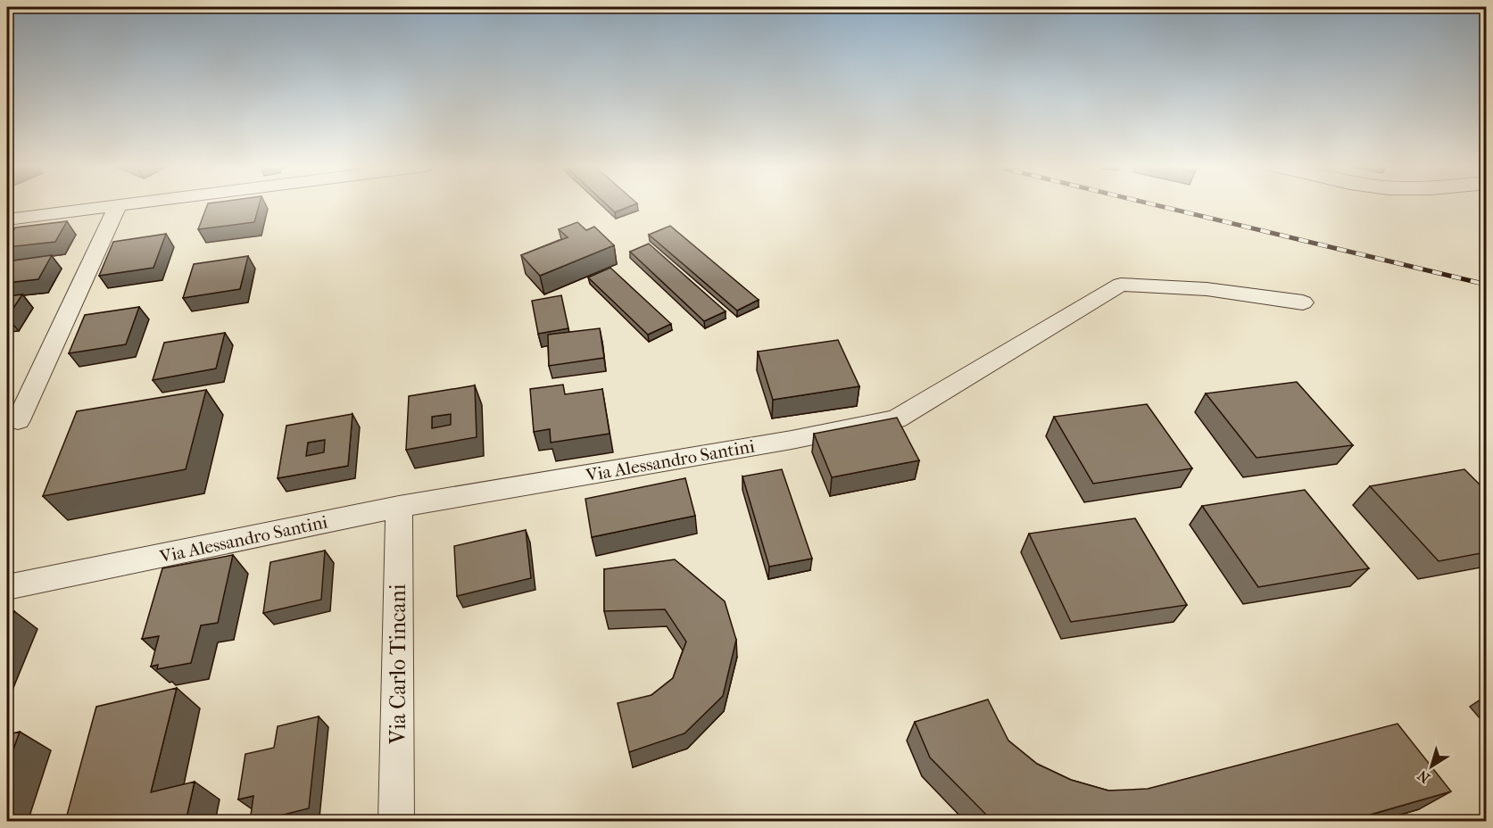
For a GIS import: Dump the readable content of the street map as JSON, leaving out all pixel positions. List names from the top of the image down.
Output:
{
  "streets": {
    "street": ["Via Alessandro Santini", "Via Carlo Tincani"]
  },
  "crossings": [
    ["Via Alessandro Santini", "Via Carlo Tincani"]
  ],
  "north": "bottom left"
}
